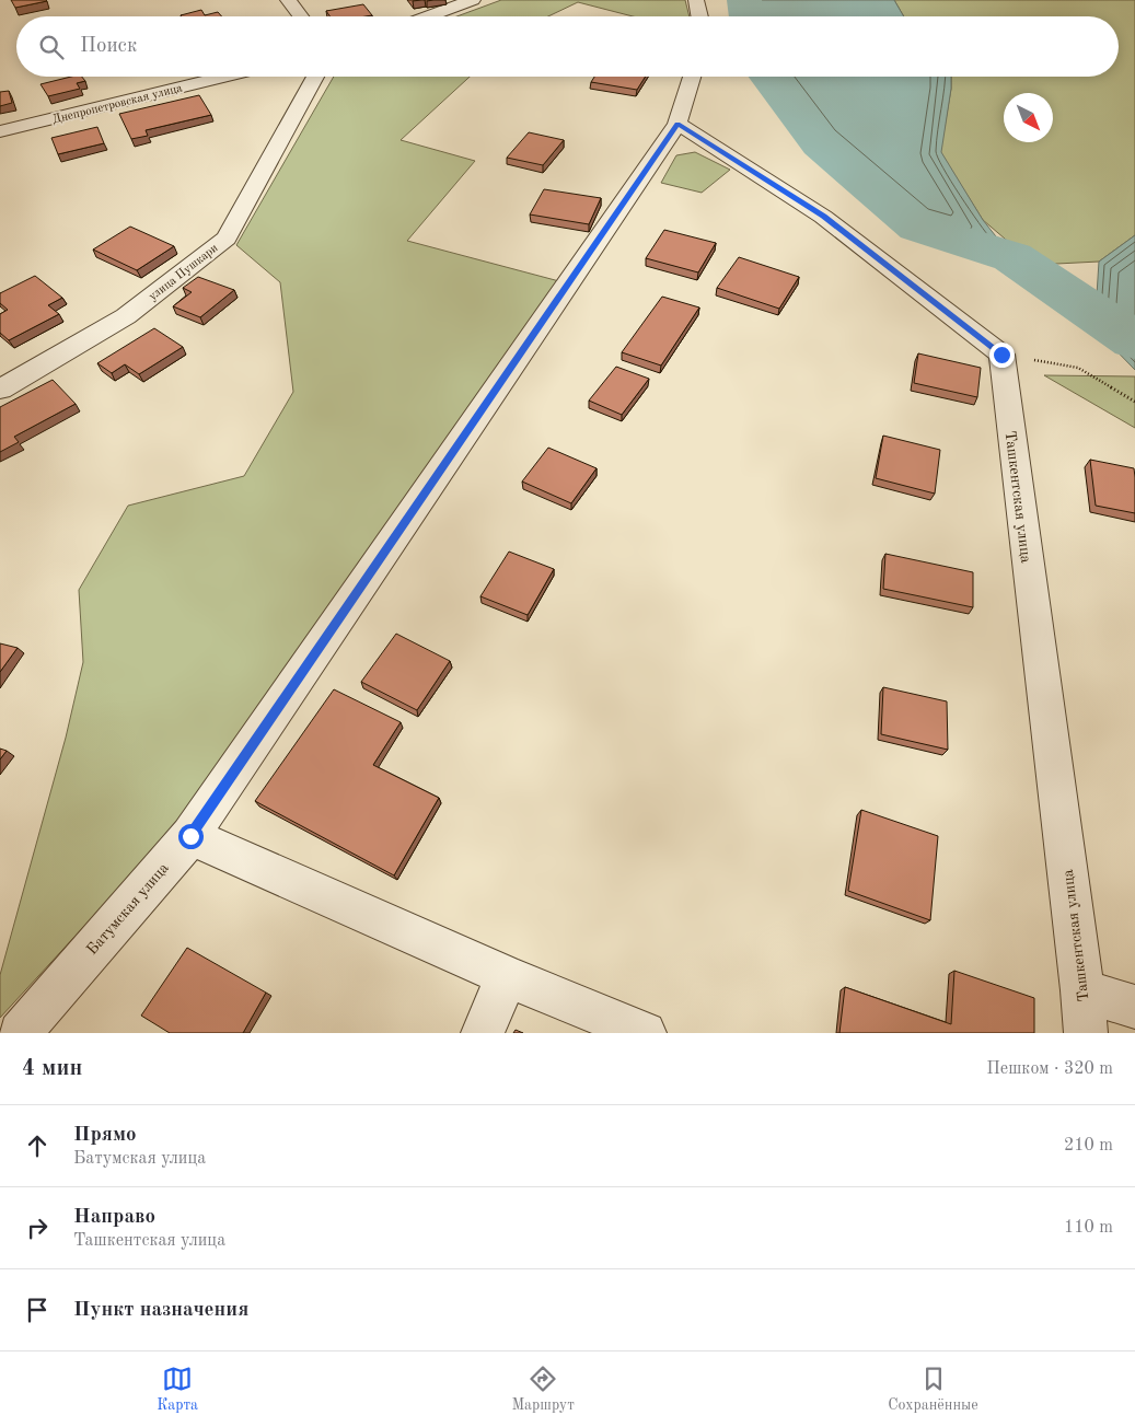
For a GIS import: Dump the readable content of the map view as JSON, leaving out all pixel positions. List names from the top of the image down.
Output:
{
  "streets": {
    "street": [
      "Днепропетровская улица",
      "улица Пушкари",
      "Ташкентская улица",
      "Батумская улица"
    ]
  },
  "north": "bottom right",
  "page": {
    "search": "Поиск",
    "heading": ["4 мин", "Пешком · 320 m"],
    "list": [
      ["Прямо", "Батумская улица", "210 m"],
      ["Направо", "Ташкентская улица", "110 m"],
      "Пункт назначения"
    ],
    "nav": ["Карта", "Маршрут", "Сохранённые"]
  }
}
